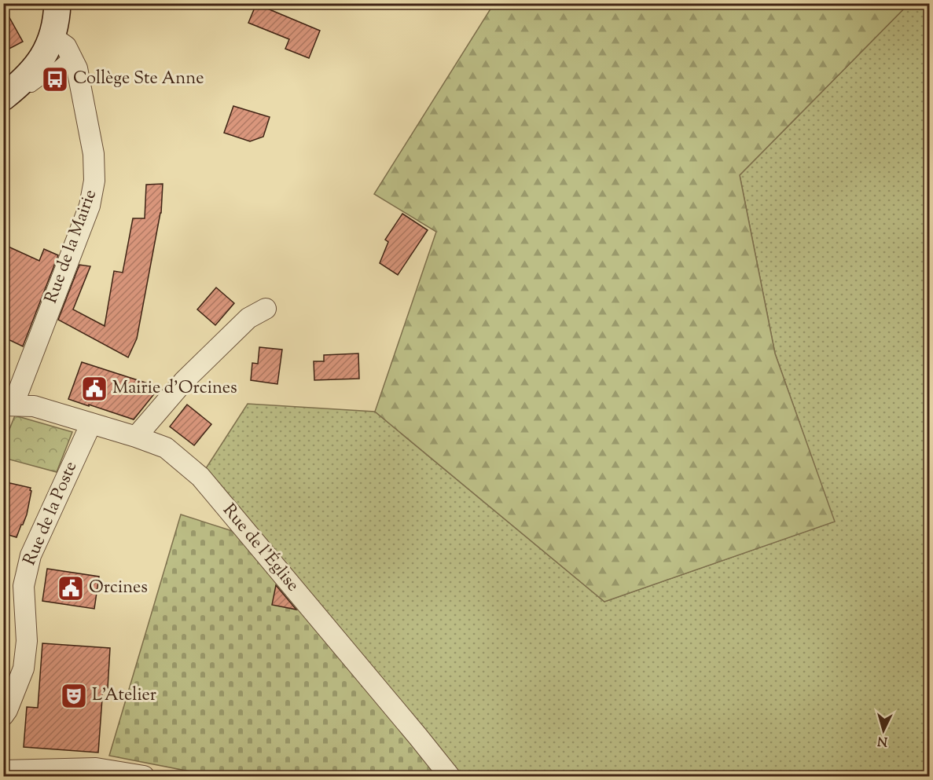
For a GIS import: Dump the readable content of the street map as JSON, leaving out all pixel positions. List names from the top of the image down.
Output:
{
  "streets": {
    "street": ["Rue de la Mairie", "Rue de la Poste", "Rue de l'Église"]
  },
  "crossings": [
    ["Rue de la Mairie", "Rue de l'Église"],
    ["Rue de la Poste", "Rue de l'Église"]
  ],
  "places": {
    "bus stop": ["Collège Ste Anne"],
    "public building": ["Mairie d'Orcines", "Orcines"],
    "theatre": ["L'Atelier"]
  },
  "north": "bottom"
}
